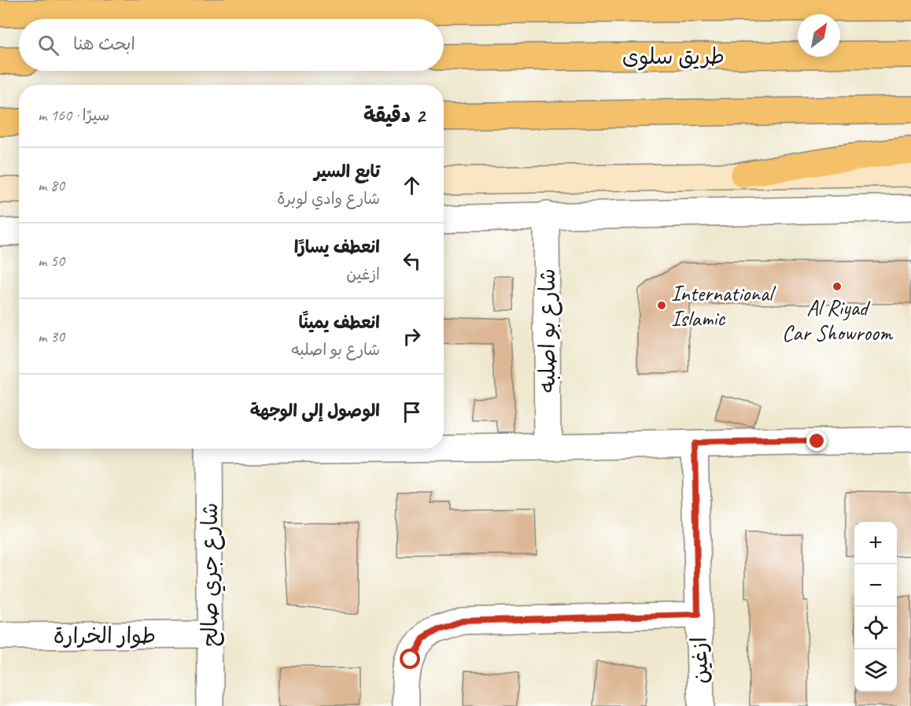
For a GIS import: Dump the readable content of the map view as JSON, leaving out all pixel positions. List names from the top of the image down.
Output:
{
  "streets": {
    "highway": ["طريق سلوى"],
    "street": [
      "شارع بو اصلبه",
      "شارع جري صالح",
      "طوار الخرارة",
      "ازغين"
    ]
  },
  "crossings": [
    ["شارع جري صالح", "طوار الخرارة"]
  ],
  "places": ["Al Riyad Car Showroom", "International Islamic"],
  "north": "top right",
  "page": {
    "search": "ابحث هنا",
    "heading": ["2 دقيقة", "سيرًا · 160 m"],
    "list": [
      ["تابع السير", "شارع وادي لوبرة", "80 m"],
      ["انعطف يسارًا", "ازغين", "50 m"],
      ["انعطف يمينًا", "شارع بو اصلبه", "30 m"],
      "الوصول إلى الوجهة"
    ],
    "map_buttons": ["+", "−"]
  }
}
